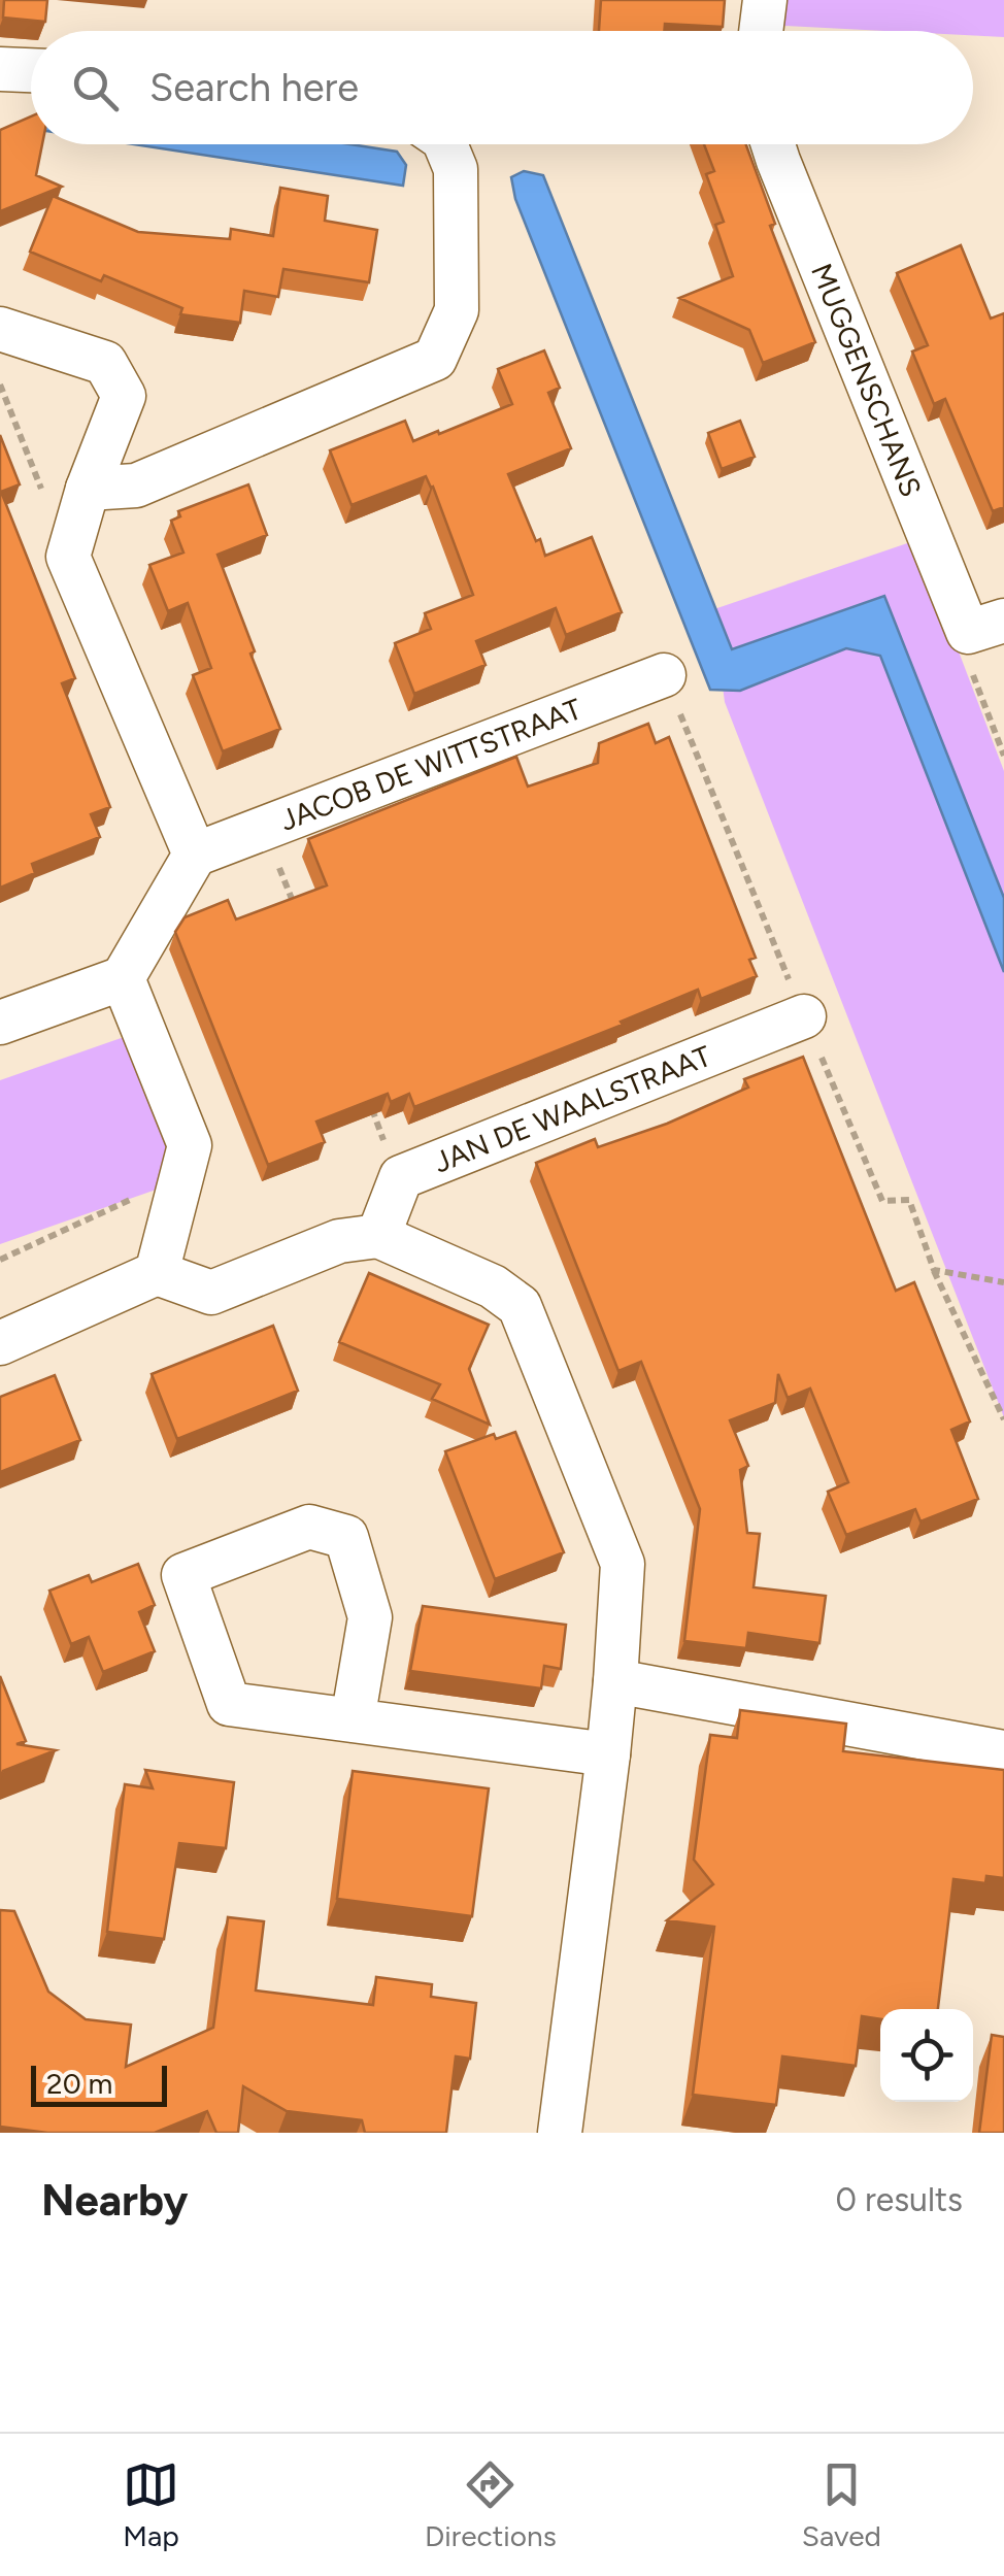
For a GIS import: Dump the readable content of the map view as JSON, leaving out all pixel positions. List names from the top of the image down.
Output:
{
  "streets": {
    "street": ["MUGGENSCHANS", "JACOB DE WITTSTRAAT", "JAN DE WAALSTRAAT"]
  },
  "scale_bar": "20 m",
  "page": {
    "search": "Search here",
    "scale": "20 m",
    "heading": ["Nearby", "0 results"],
    "nav": ["Map", "Directions", "Saved"]
  }
}
